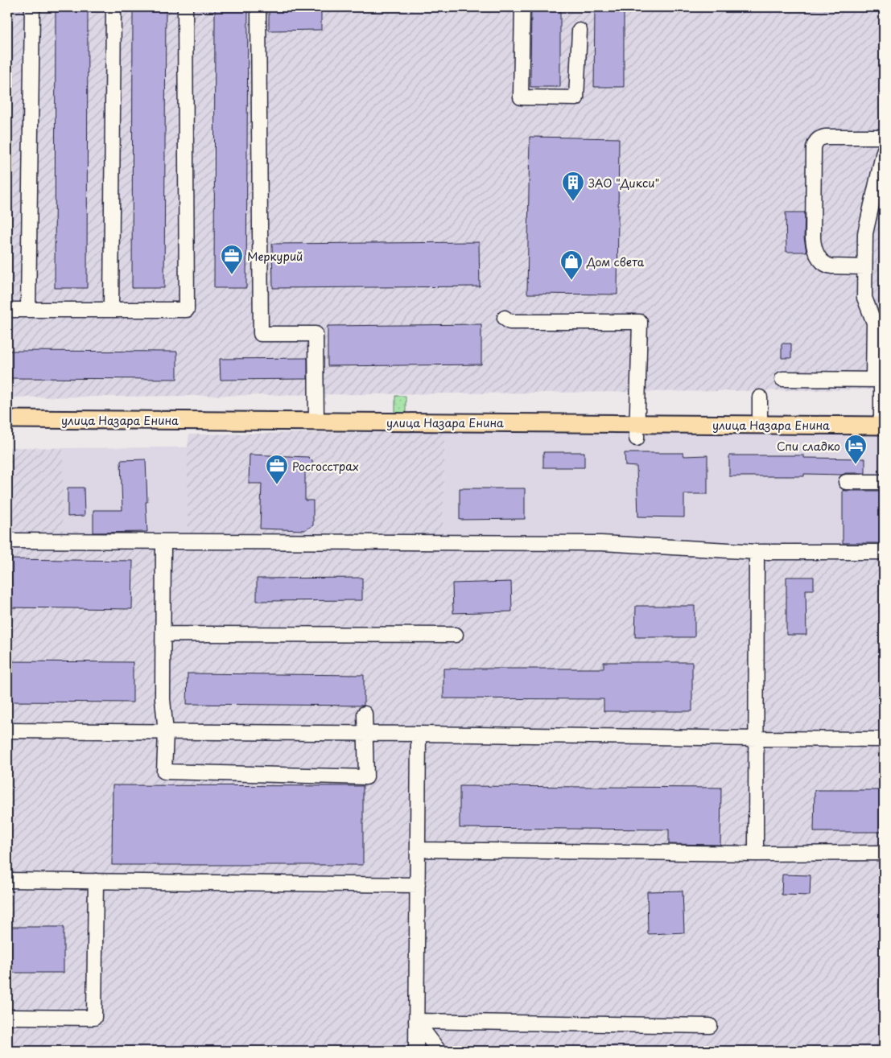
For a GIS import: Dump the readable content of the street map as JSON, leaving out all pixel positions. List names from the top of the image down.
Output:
{
  "streets": {
    "main road": ["улица Назара Енина"]
  },
  "places": {
    "building": ["ЗАО \"Дикси\""],
    "office": ["Меркурий", "Росгосстрах"],
    "shop": ["Дом света"],
    "hotel": ["Спи сладко"]
  }
}
